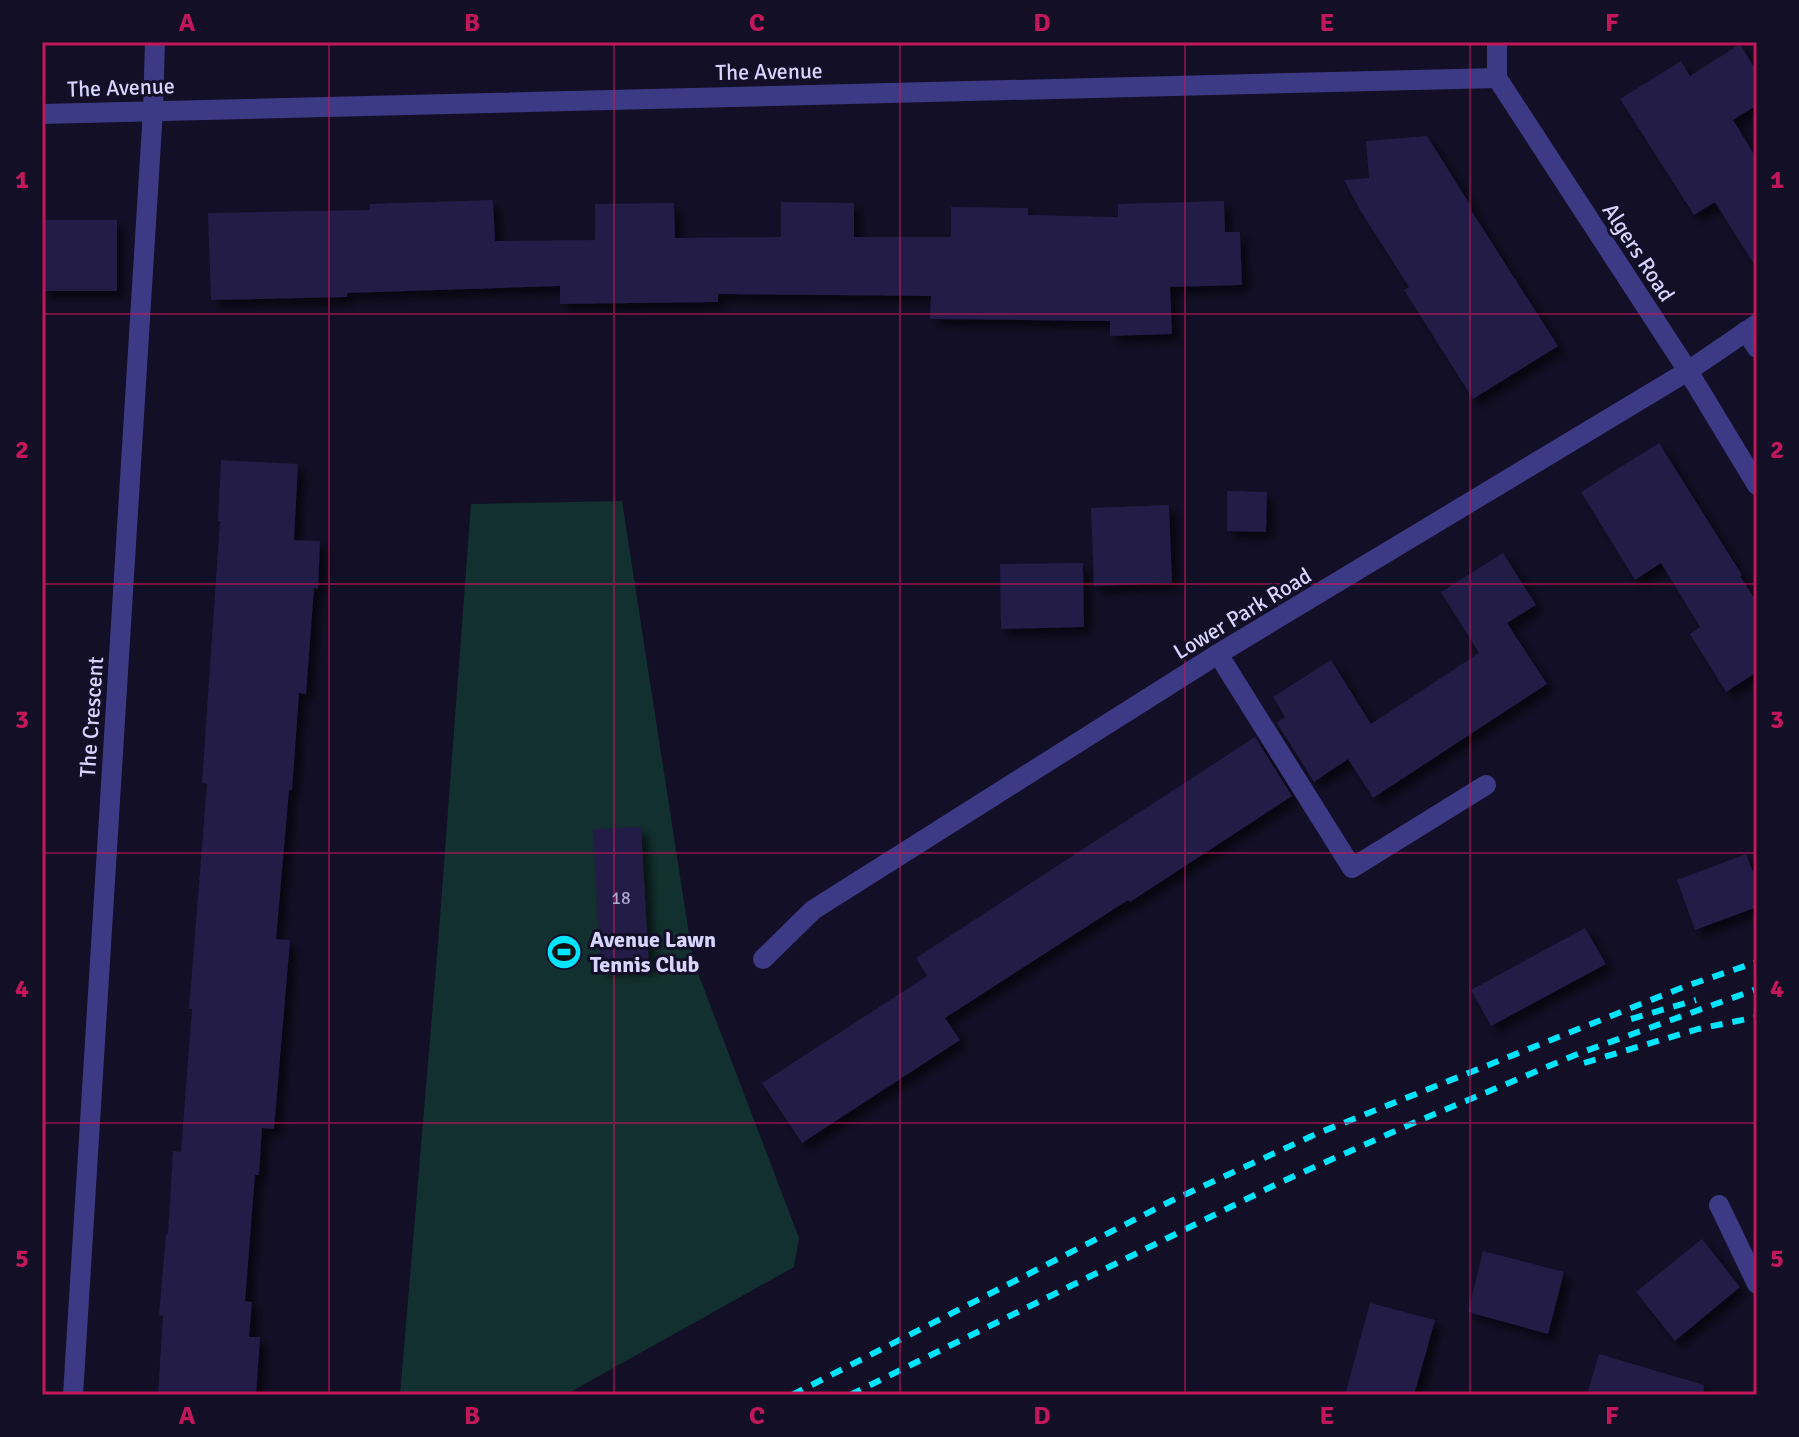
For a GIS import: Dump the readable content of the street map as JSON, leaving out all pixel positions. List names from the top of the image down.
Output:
{
  "streets": {
    "street": [
      "The Avenue",
      "Algers Road",
      "Lower Park Road",
      "The Crescent"
    ]
  },
  "crossings": [
    ["The Avenue", "Algers Road"],
    ["The Avenue", "The Crescent"],
    ["Algers Road", "Lower Park Road"]
  ],
  "places": {
    "sports": ["Avenue Lawn Tennis Club"]
  },
  "house_numbers": ["18"],
  "grid": {
    "columns": [
      "A",
      "B",
      "C",
      "D",
      "E",
      "F"
    ],
    "rows": [
      "1",
      "2",
      "3",
      "4",
      "5"
    ]
  }
}
